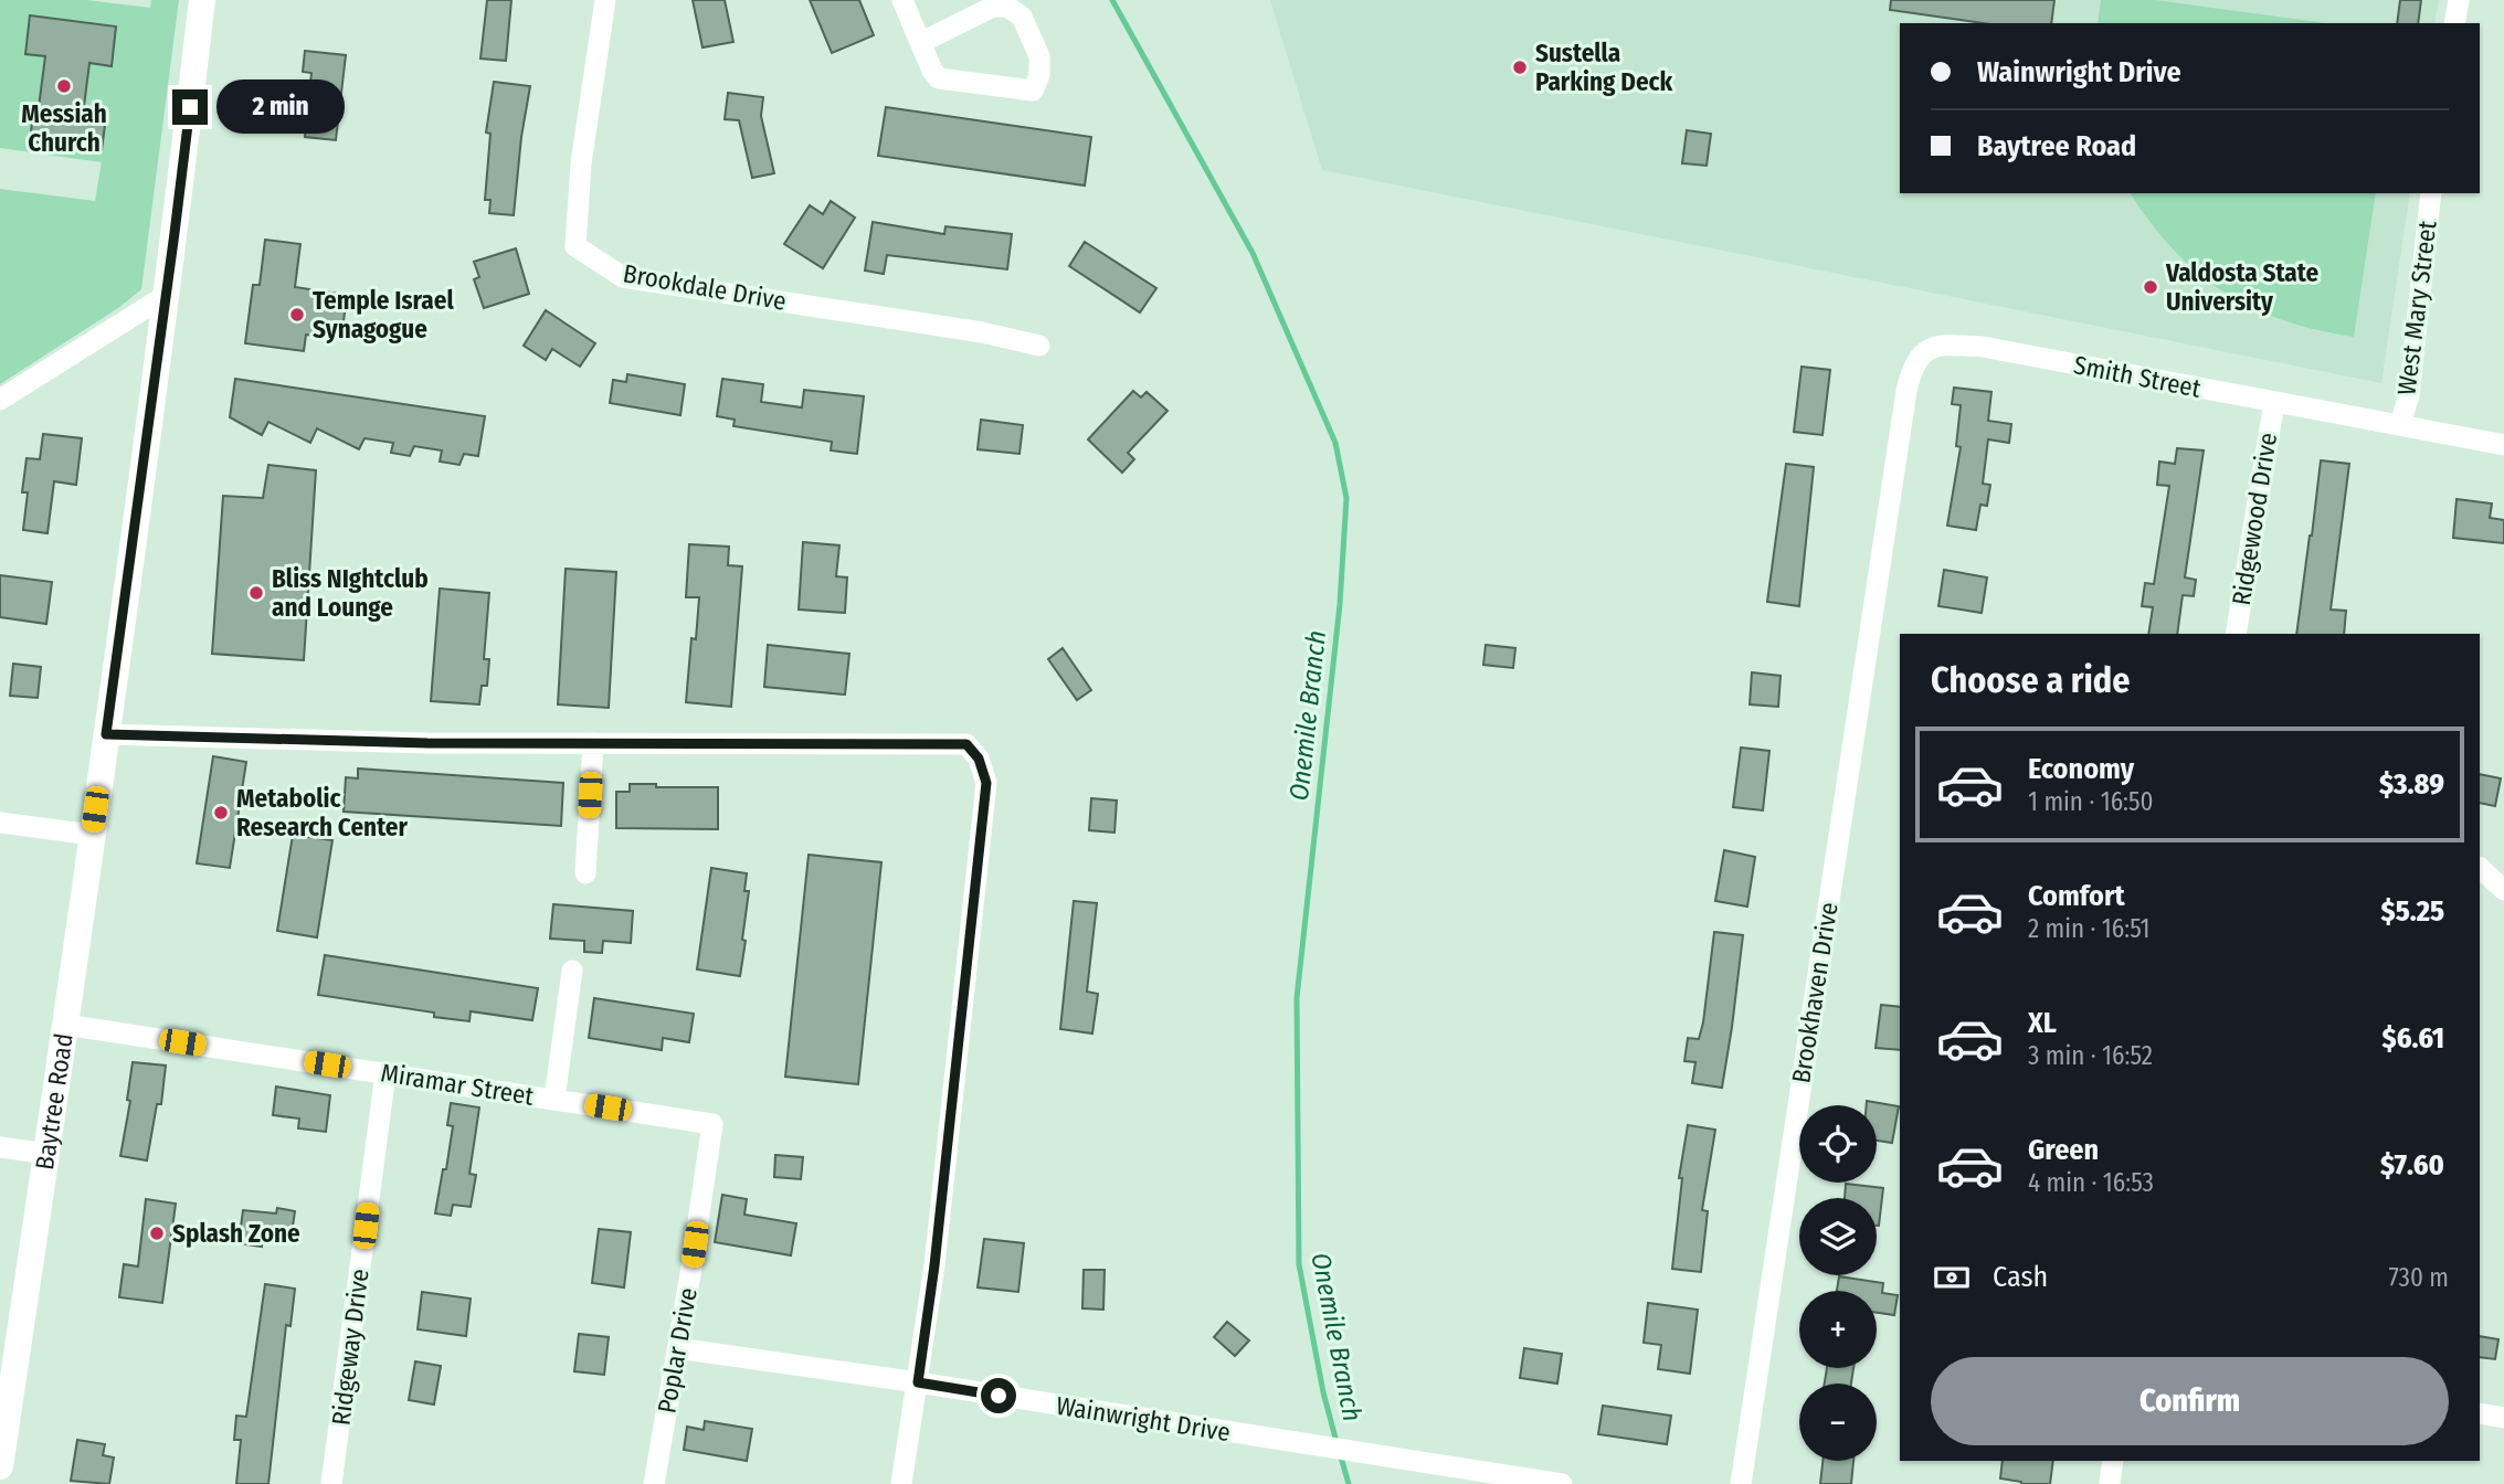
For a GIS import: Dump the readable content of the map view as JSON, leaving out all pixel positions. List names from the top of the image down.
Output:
{
  "streets": {
    "main road": ["Baytree Road"],
    "street": [
      "Brookdale Drive",
      "West Mary Street",
      "Smith Street",
      "Ridgewood Drive",
      "Brookhaven Drive",
      "Miramar Street",
      "Ridgeway Drive",
      "Poplar Drive",
      "Wainwright Drive"
    ]
  },
  "crossings": [
    ["West Mary Street", "Smith Street"],
    ["Smith Street", "Ridgewood Drive"],
    ["Smith Street", "Brookhaven Drive"],
    ["Miramar Street", "Baytree Road"],
    ["Miramar Street", "Ridgeway Drive"],
    ["Miramar Street", "Poplar Drive"],
    ["Poplar Drive", "Wainwright Drive"]
  ],
  "water": ["Onemile Branch"],
  "places": [
    "Sustella Parking Deck",
    "Messiah Church",
    "Valdosta State University",
    "Temple Israel Synagogue",
    "Bliss NIghtclub and Lounge",
    "Metabolic Research Center",
    "Splash Zone"
  ],
  "page": {
    "banner": ["Wainwright Drive", "Baytree Road"],
    "bubble": "2 min",
    "heading": "Choose a ride",
    "list": [
      {
        "name": "Economy",
        "note": "1 min · 16:50",
        "value": "$3.89"
      },
      {
        "name": "Comfort",
        "note": "2 min · 16:51",
        "value": "$5.25"
      },
      {
        "name": "XL",
        "note": "3 min · 16:52",
        "value": "$6.61"
      },
      {
        "name": "Green",
        "note": "4 min · 16:53",
        "value": "$7.60"
      }
    ],
    "map_buttons": ["+", "−"],
    "pay": ["Cash", "730 m"],
    "buttons": "Confirm"
  }
}
